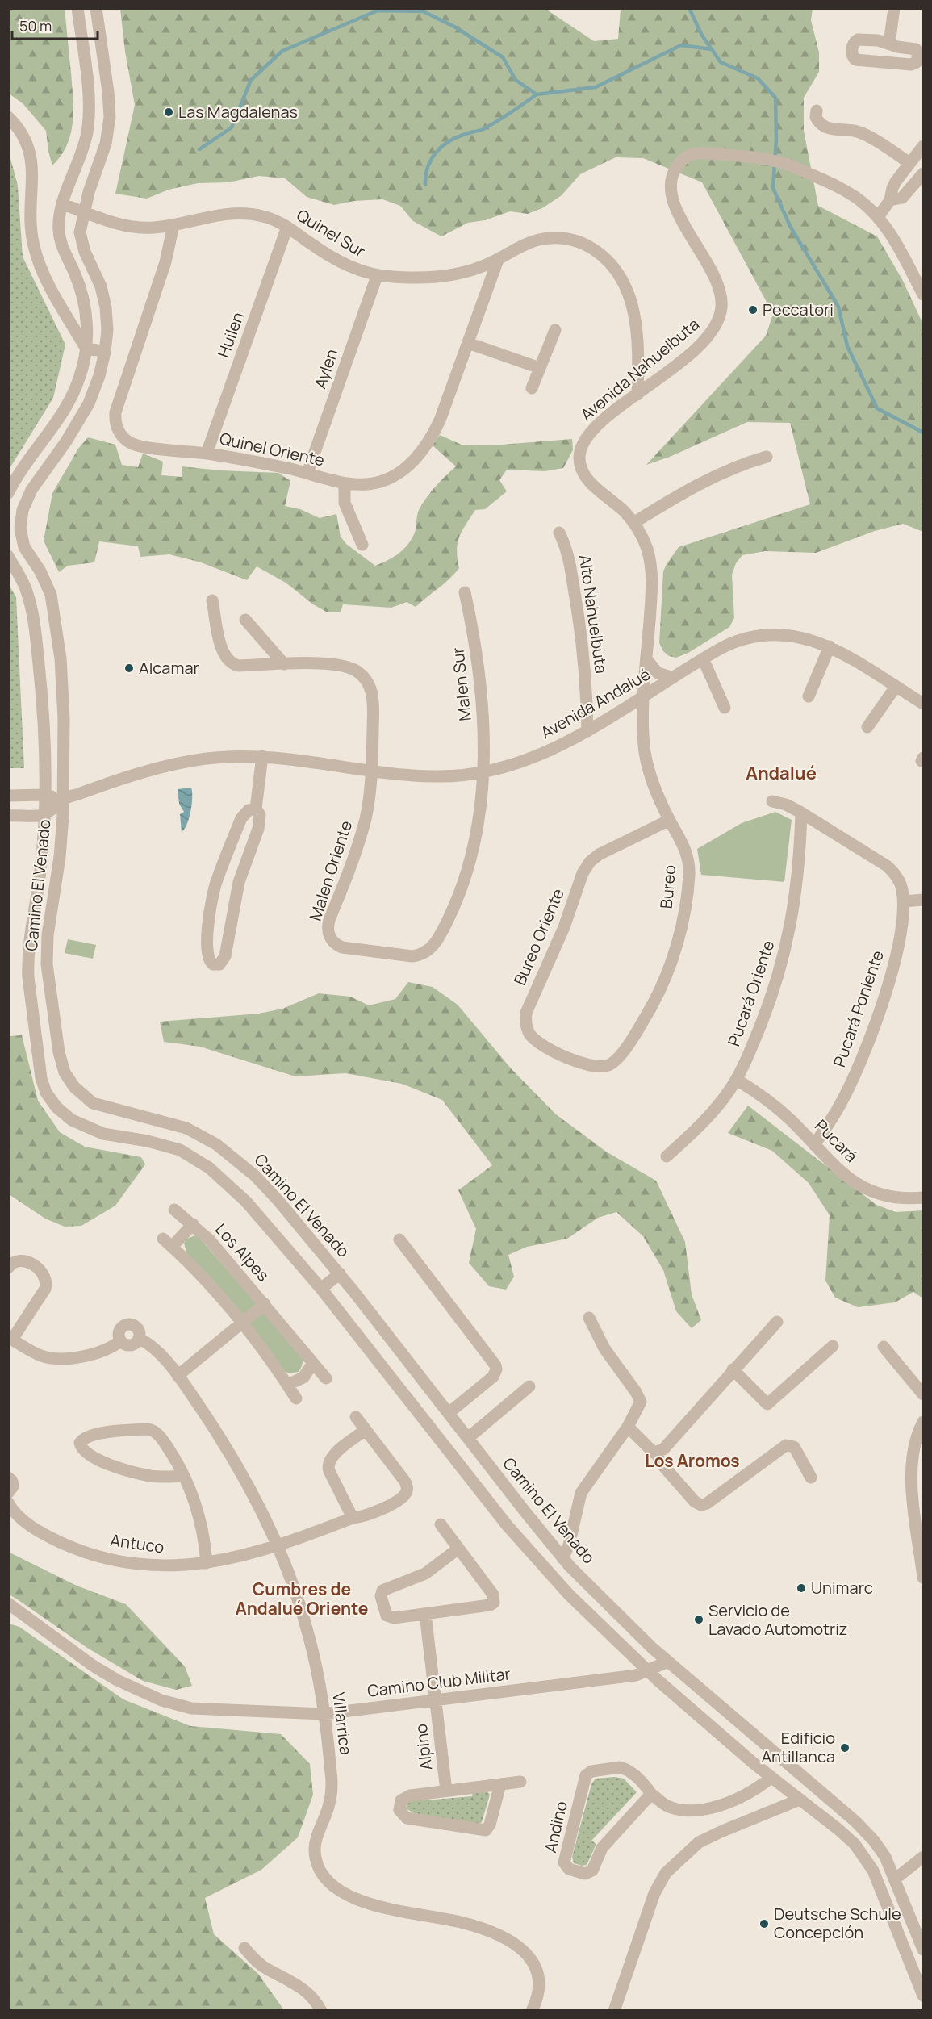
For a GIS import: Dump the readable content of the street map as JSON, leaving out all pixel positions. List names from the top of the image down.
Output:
{
  "streets": {
    "street": [
      "Quinel Sur",
      "Huilen",
      "Aylen",
      "Avenida Nahuelbuta",
      "Quinel Oriente",
      "Alto Nahuelbuta",
      "Malen Sur",
      "Avenida Andalué",
      "Malen Oriente",
      "Camino El Venado",
      "Bureo",
      "Bureo Oriente",
      "Pucará Oriente",
      "Pucará Poniente",
      "Pucará",
      "Los Alpes",
      "Antuco",
      "Camino Club Militar",
      "Villarrica",
      "Alpino",
      "Andino"
    ]
  },
  "crossings": [
    ["Quinel Sur", "Huilen"],
    ["Quinel Sur", "Aylen"],
    ["Quinel Sur", "Avenida Nahuelbuta"],
    ["Quinel Sur", "Quinel Oriente"],
    ["Quinel Sur", "Camino El Venado"],
    ["Huilen", "Quinel Oriente"],
    ["Aylen", "Quinel Oriente"],
    ["Avenida Nahuelbuta", "Avenida Andalué"],
    ["Avenida Nahuelbuta", "Bureo"],
    ["Alto Nahuelbuta", "Avenida Andalué"],
    ["Malen Sur", "Avenida Andalué"],
    ["Malen Sur", "Malen Oriente"],
    ["Avenida Andalué", "Malen Oriente"],
    ["Avenida Andalué", "Camino El Venado"],
    ["Avenida Andalué", "Bureo"],
    ["Camino El Venado", "Camino Club Militar"],
    ["Camino El Venado", "Andino"],
    ["Bureo", "Bureo Oriente"],
    ["Pucará Oriente", "Pucará Poniente"],
    ["Pucará Oriente", "Pucará"],
    ["Pucará Poniente", "Pucará"],
    ["Los Alpes", "Villarrica"],
    ["Antuco", "Villarrica"],
    ["Camino Club Militar", "Villarrica"],
    ["Camino Club Militar", "Alpino"]
  ],
  "districts": ["Andalué", "Los Aromos", "Cumbres de Andalué Oriente"],
  "places": [
    "Las Magdalenas",
    "Peccatori",
    "Alcamar",
    "Unimarc",
    "Servicio de Lavado Automotriz",
    "Edificio Antillanca",
    "Deutsche Schule Concepción"
  ],
  "scale_bar": "50 m"
}
